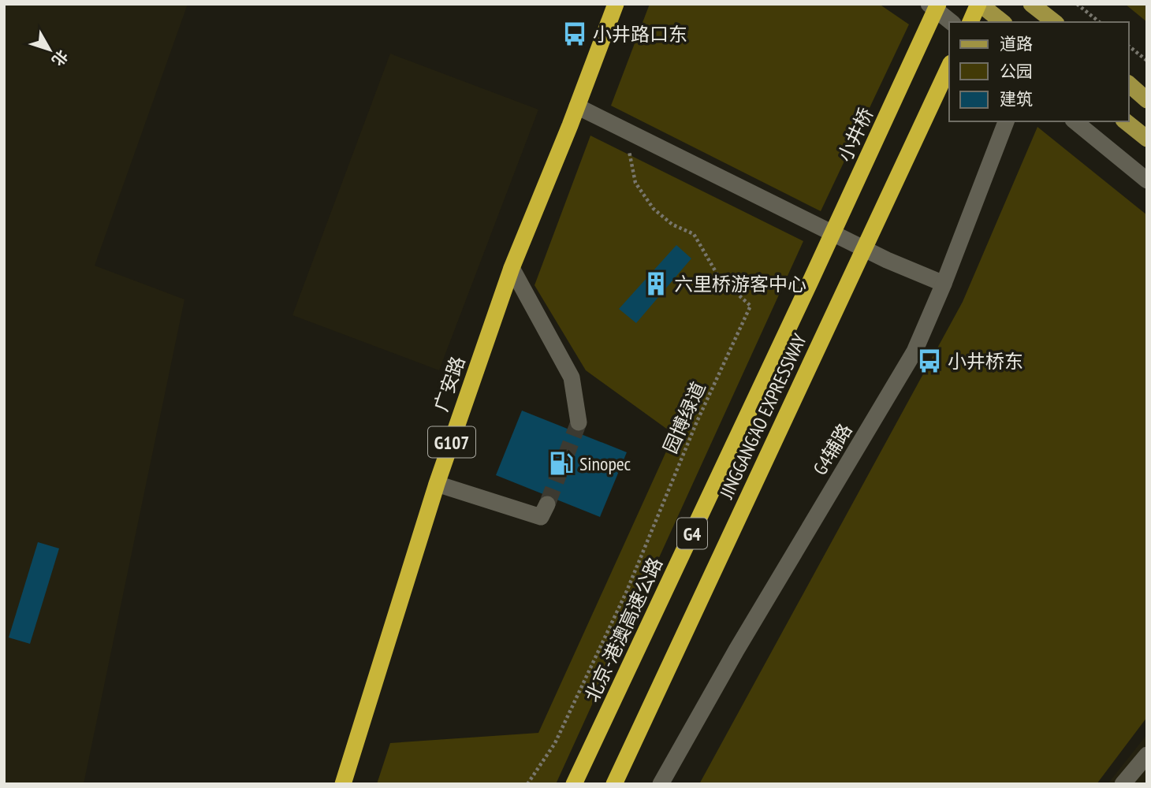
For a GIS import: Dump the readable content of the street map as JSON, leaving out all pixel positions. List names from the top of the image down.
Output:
{
  "streets": {
    "highway": [
      "小井桥",
      "广安路",
      "JINGGANG'AO EXPRESSWAY",
      "G107",
      "G4",
      "北京-港澳高速公路"
    ],
    "street": ["G4辅路"],
    "path": ["园博绿道"]
  },
  "crossings": [
    ["小井桥", "北京-港澳高速公路"]
  ],
  "places": {
    "bus stop": ["小井路口东", "小井桥东"],
    "building": ["六里桥游客中心"],
    "fuel station": ["Sinopec"]
  },
  "legend": ["道路", "公园", "建筑"],
  "north": "bottom right"
}
